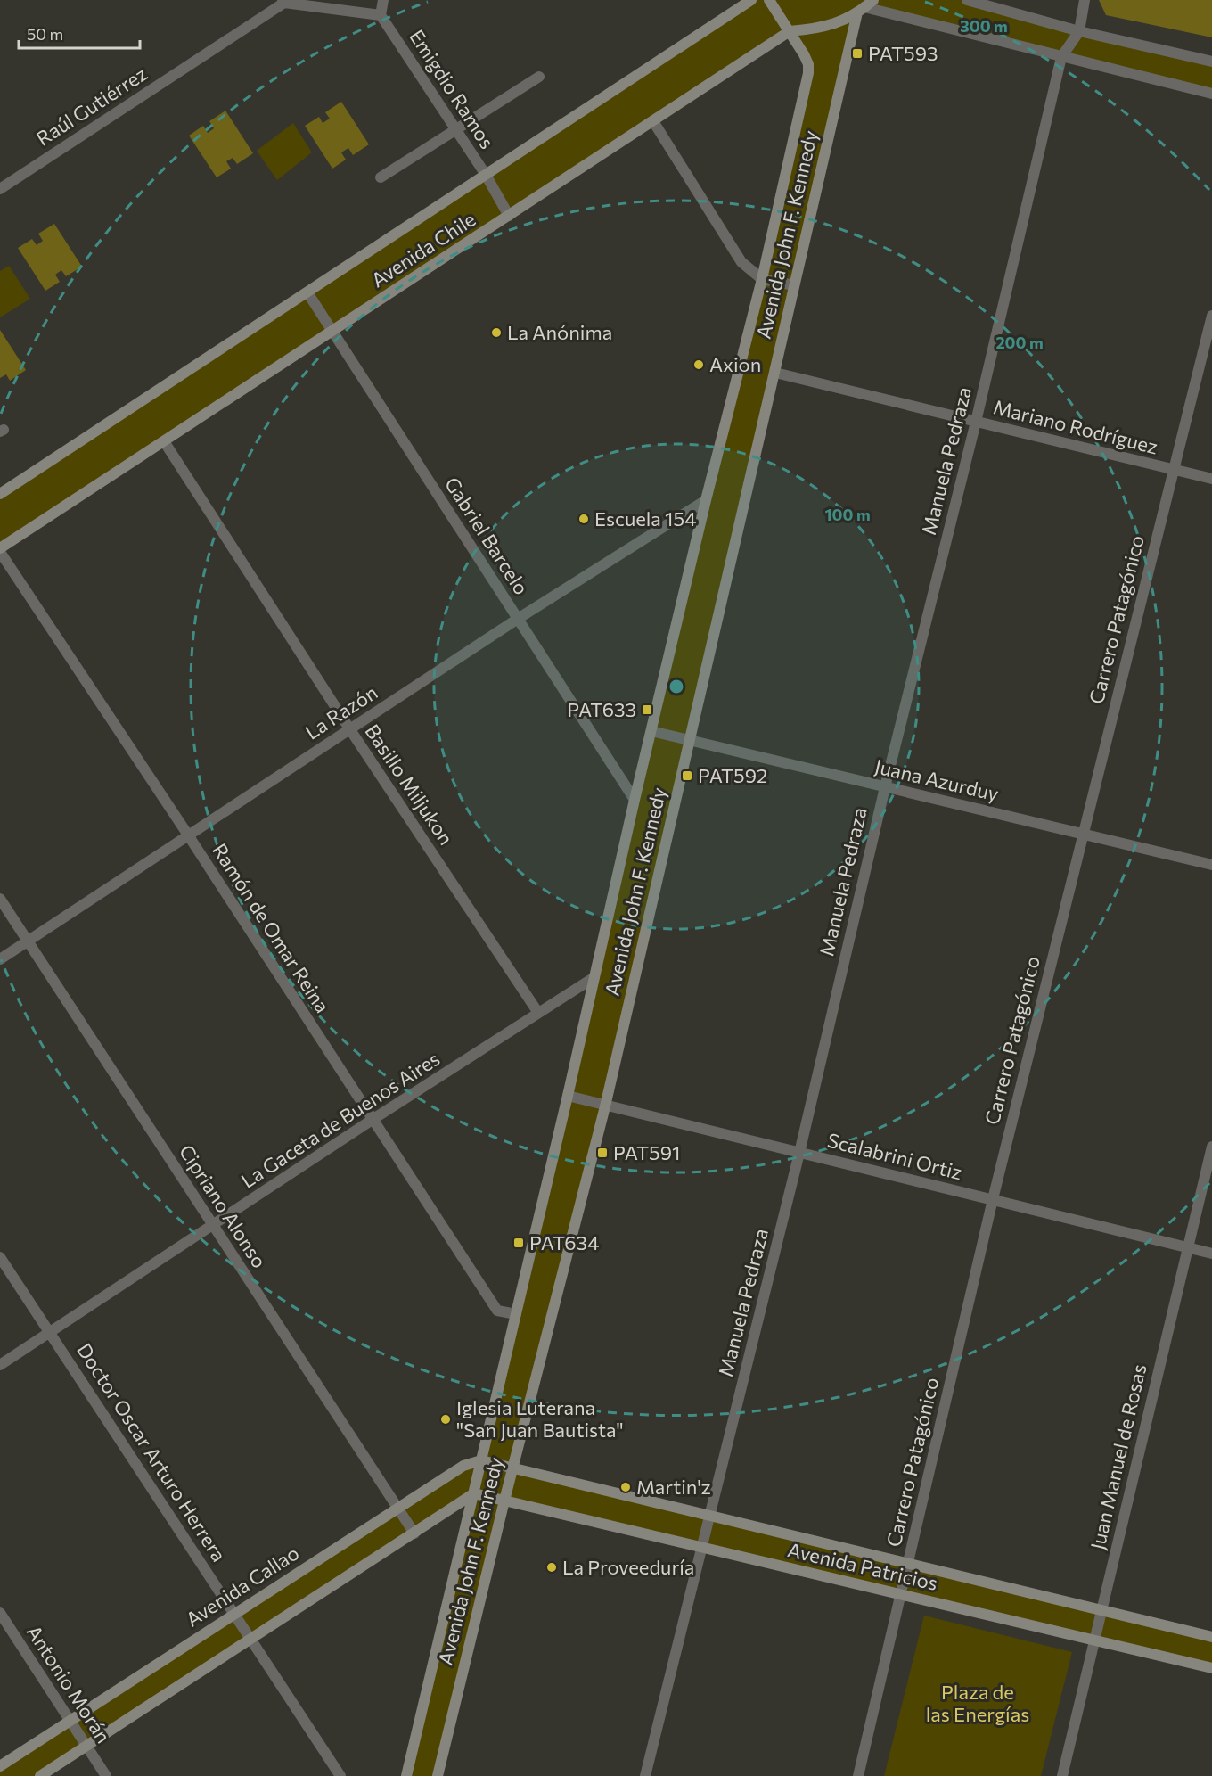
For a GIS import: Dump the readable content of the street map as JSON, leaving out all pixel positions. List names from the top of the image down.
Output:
{
  "streets": {
    "main road": [
      "Avenida John F. Kennedy",
      "Avenida Chile",
      "Avenida Patricios",
      "Avenida Callao"
    ],
    "street": [
      "Emigdio Ramos",
      "Raúl Gutiérrez",
      "Mariano Rodríguez",
      "Manuela Pedraza",
      "Gabriel Barcelo",
      "Carrero Patagónico",
      "La Razón",
      "Juana Azurduy",
      "Basillo Miljukon",
      "Ramón de Omar Reina",
      "La Gaceta de Buenos Aires",
      "Scalabrini Ortiz",
      "Cipriano Alonso",
      "Doctor Oscar Arturo Herrera",
      "Juan Manuel de Rosas",
      "Antonio Morán"
    ]
  },
  "crossings": [
    ["Emigdio Ramos", "Avenida Chile"],
    ["Avenida John F. Kennedy", "Avenida Chile"],
    ["Avenida John F. Kennedy", "Mariano Rodríguez"],
    ["Avenida John F. Kennedy", "Gabriel Barcelo"],
    ["Avenida John F. Kennedy", "La Razón"],
    ["Avenida John F. Kennedy", "Juana Azurduy"],
    ["Avenida John F. Kennedy", "Ramón de Omar Reina"],
    ["Avenida John F. Kennedy", "La Gaceta de Buenos Aires"],
    ["Avenida John F. Kennedy", "Scalabrini Ortiz"],
    ["Avenida John F. Kennedy", "Avenida Patricios"],
    ["Avenida John F. Kennedy", "Avenida Callao"],
    ["Avenida Chile", "Gabriel Barcelo"],
    ["Avenida Chile", "Basillo Miljukon"],
    ["Avenida Chile", "Ramón de Omar Reina"],
    ["Mariano Rodríguez", "Manuela Pedraza"],
    ["Mariano Rodríguez", "Carrero Patagónico"],
    ["Manuela Pedraza", "Juana Azurduy"],
    ["Manuela Pedraza", "Scalabrini Ortiz"],
    ["Manuela Pedraza", "Avenida Patricios"],
    ["Gabriel Barcelo", "La Razón"],
    ["Carrero Patagónico", "Juana Azurduy"],
    ["Carrero Patagónico", "Scalabrini Ortiz"],
    ["Carrero Patagónico", "Avenida Patricios"],
    ["La Razón", "Basillo Miljukon"],
    ["La Razón", "Ramón de Omar Reina"],
    ["La Razón", "Cipriano Alonso"],
    ["Basillo Miljukon", "La Gaceta de Buenos Aires"],
    ["Ramón de Omar Reina", "La Gaceta de Buenos Aires"],
    ["La Gaceta de Buenos Aires", "Cipriano Alonso"],
    ["La Gaceta de Buenos Aires", "Doctor Oscar Arturo Herrera"],
    ["Scalabrini Ortiz", "Juan Manuel de Rosas"],
    ["Cipriano Alonso", "Avenida Callao"],
    ["Doctor Oscar Arturo Herrera", "Avenida Callao"],
    ["Juan Manuel de Rosas", "Avenida Patricios"],
    ["Avenida Callao", "Antonio Morán"]
  ],
  "parks": ["Plaza de las Energías"],
  "places": {
    "transit": [
      "PAT593",
      "PAT633",
      "PAT592",
      "PAT591",
      "PAT634"
    ],
    "other": [
      "La Anónima",
      "Axion",
      "Escuela 154",
      "Iglesia Luterana \"San Juan Bautista\"",
      "Martin'z",
      "La Proveeduría"
    ]
  },
  "scale_bar": "50 m",
  "rings": ["300 m", "200 m", "100 m"]
}
